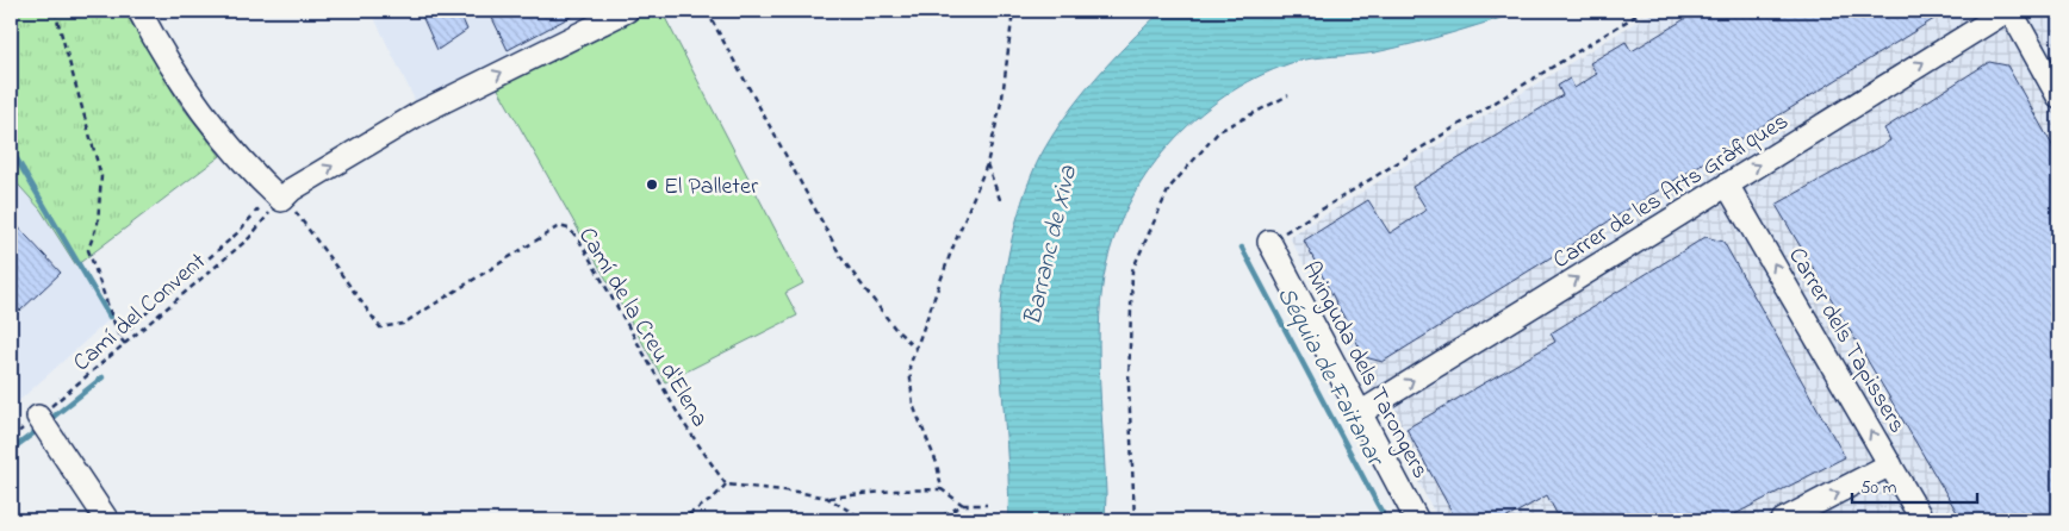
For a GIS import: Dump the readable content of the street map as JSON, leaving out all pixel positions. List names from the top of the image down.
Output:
{
  "streets": {
    "street": ["Carrer de les Arts Gràfiques", "Carrer dels Tapissers", "Avinguda dels Tarongers"],
    "path": ["Camí del Convent", "Camí de la Creu d'Elena"]
  },
  "crossings": [
    ["Carrer de les Arts Gràfiques", "Carrer dels Tapissers"],
    ["Carrer de les Arts Gràfiques", "Avinguda dels Tarongers"],
    ["Camí del Convent", "Camí de la Creu d'Elena"]
  ],
  "one_way": ["Carrer de les Arts Gràfiques", "Carrer dels Tapissers"],
  "water": ["Barranc de Xiva", "Séquia de Faitanar"],
  "places": ["El Palleter"],
  "scale_bar": "50 m"
}
